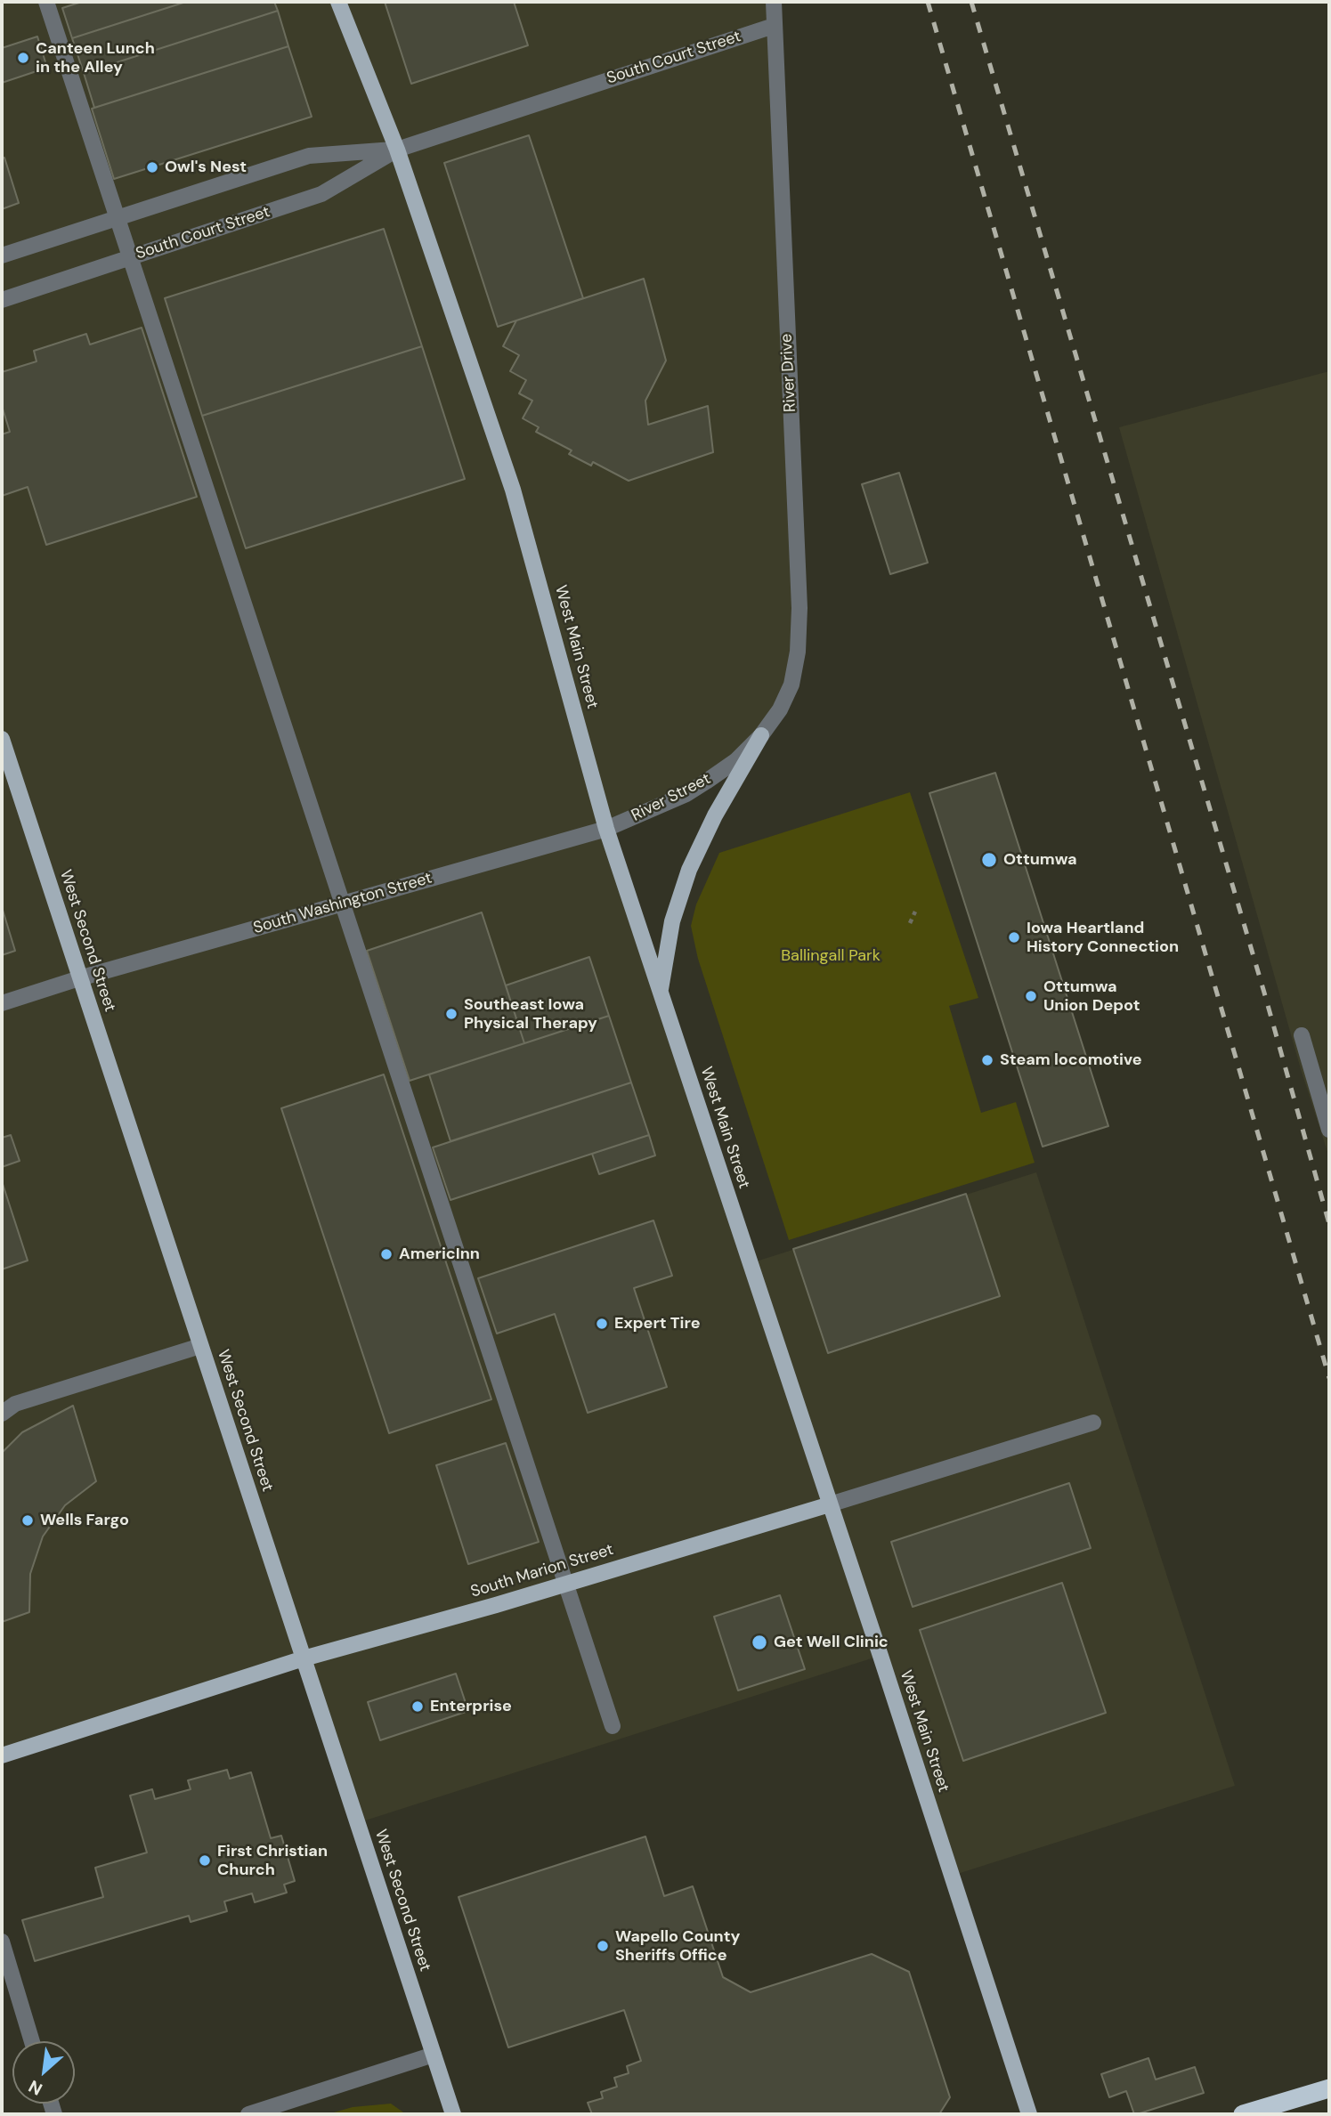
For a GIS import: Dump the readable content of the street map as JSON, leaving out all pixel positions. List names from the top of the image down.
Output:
{
  "streets": {
    "main road": ["West Main Street", "West Second Street", "South Marion Street"],
    "street": [
      "South Court Street",
      "River Drive",
      "River Street",
      "South Washington Street"
    ]
  },
  "crossings": [
    ["South Court Street", "River Drive"],
    ["South Court Street", "West Main Street"],
    ["River Drive", "River Street"],
    ["West Main Street", "River Street"],
    ["West Main Street", "South Washington Street"],
    ["West Main Street", "South Marion Street"],
    ["River Street", "South Washington Street"],
    ["South Washington Street", "West Second Street"],
    ["West Second Street", "South Marion Street"]
  ],
  "parks": ["Ballingall Park"],
  "places": [
    "Canteen Lunch in the Alley",
    "Owl's Nest",
    "Ottumwa",
    "Iowa Heartland History Connection",
    "Ottumwa Union Depot",
    "Southeast Iowa Physical Therapy",
    "Steam locomotive",
    "AmericInn",
    "Expert Tire",
    "Wells Fargo",
    "Get Well Clinic",
    "Enterprise",
    "First Christian Church",
    "Wapello County Sheriffs Office"
  ],
  "north": "bottom left"
}
